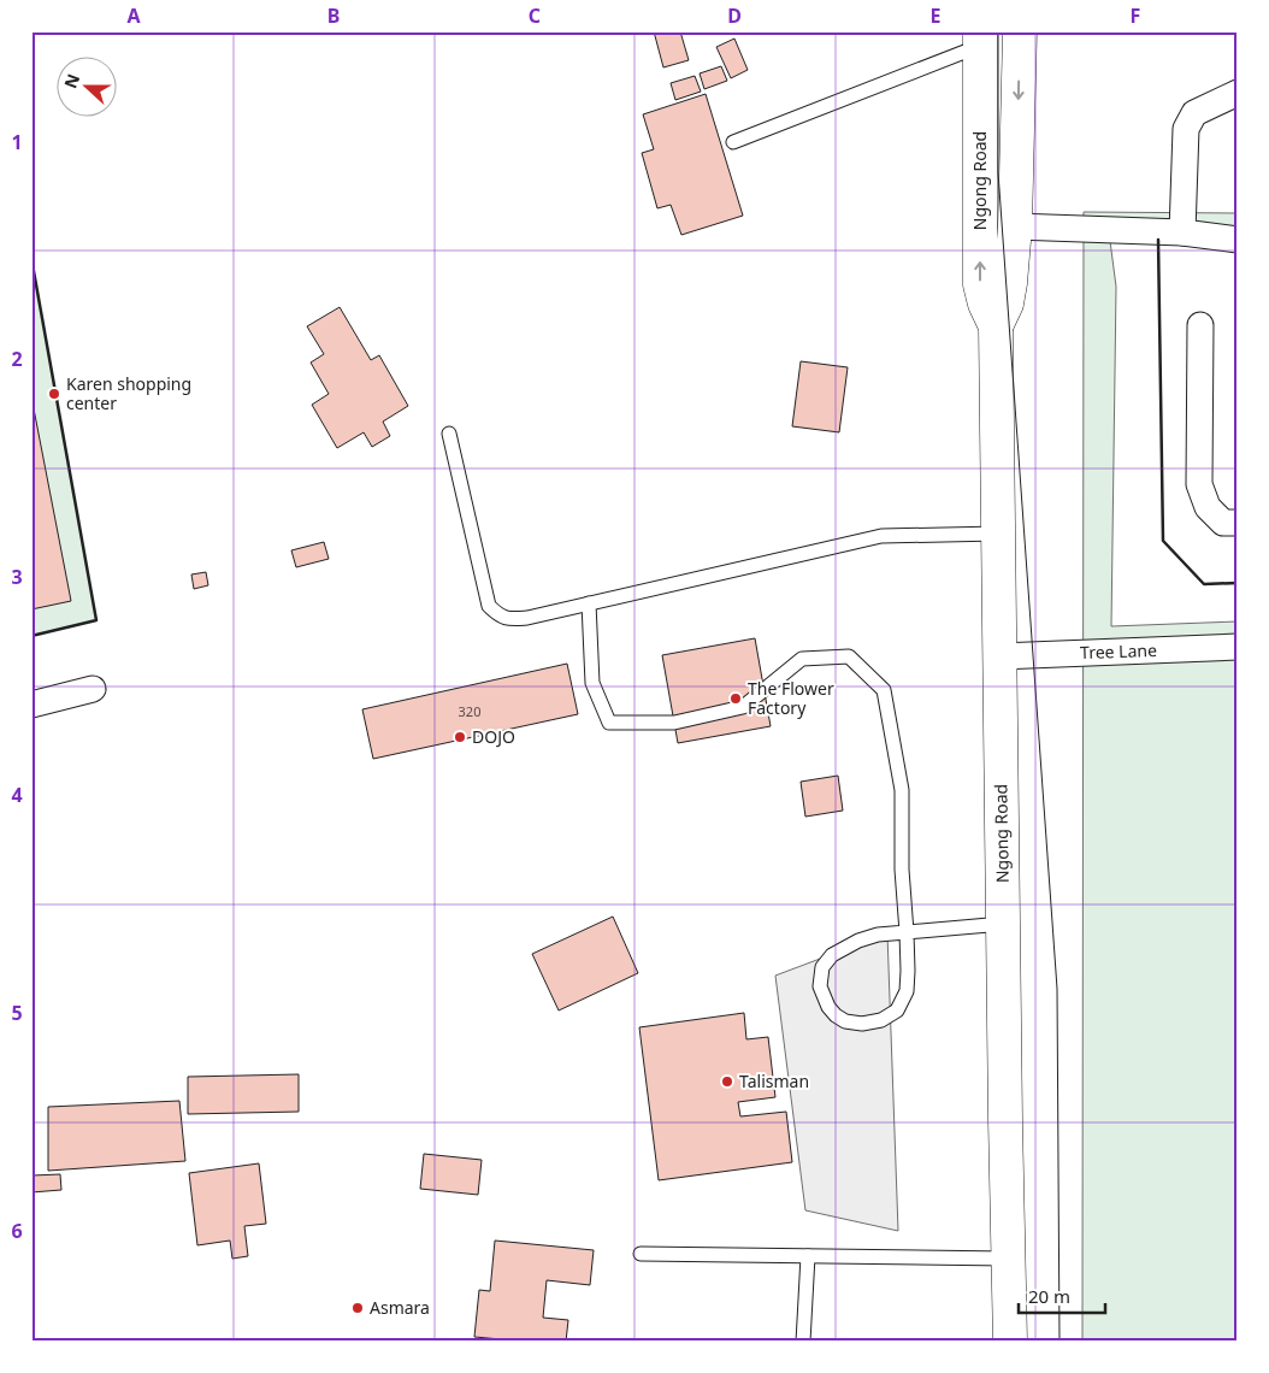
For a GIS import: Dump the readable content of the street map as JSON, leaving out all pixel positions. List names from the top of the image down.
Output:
{
  "streets": {
    "main road": ["Ngong Road"],
    "street": ["Tree Lane"]
  },
  "crossings": [
    ["Ngong Road", "Tree Lane"]
  ],
  "places": [
    "Karen shopping center",
    "The Flower Factory",
    "DOJO",
    "Talisman",
    "Asmara"
  ],
  "house_numbers": ["320"],
  "scale_bar": "20 m",
  "north": "left",
  "grid": {
    "columns": [
      "A",
      "B",
      "C",
      "D",
      "E",
      "F"
    ],
    "rows": [
      "1",
      "2",
      "3",
      "4",
      "5",
      "6"
    ]
  }
}
